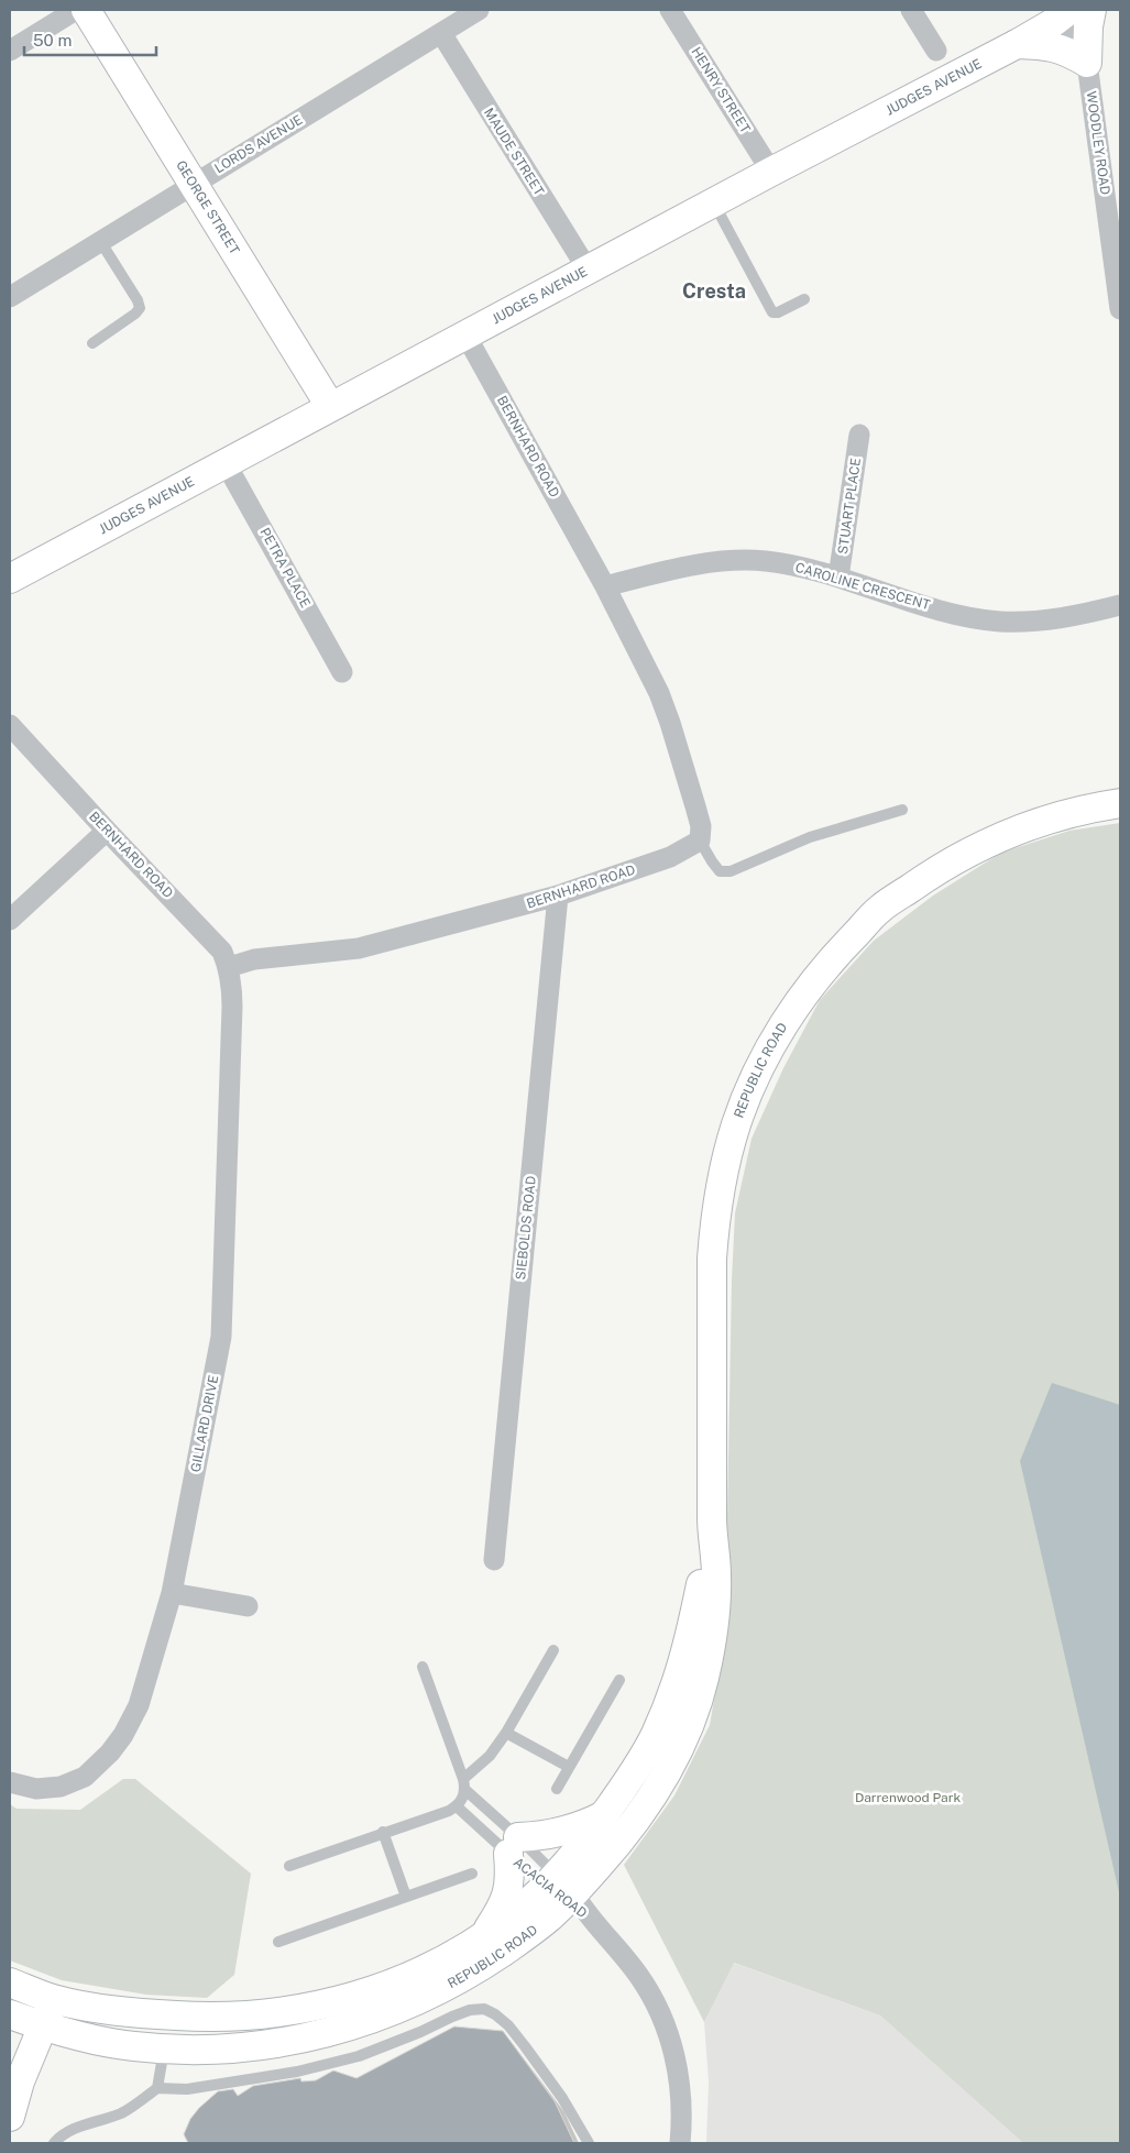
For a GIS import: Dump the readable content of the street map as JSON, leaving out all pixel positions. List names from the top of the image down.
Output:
{
  "streets": {
    "main road": ["JUDGES AVENUE", "GEORGE STREET", "REPUBLIC ROAD"],
    "street": [
      "HENRY STREET",
      "WOODLEY ROAD",
      "LORDS AVENUE",
      "MAUDE STREET",
      "BERNHARD ROAD",
      "STUART PLACE",
      "PETRA PLACE",
      "CAROLINE CRESCENT",
      "SIEBOLDS ROAD",
      "GILLARD DRIVE",
      "ACACIA ROAD"
    ]
  },
  "crossings": [
    ["JUDGES AVENUE", "HENRY STREET"],
    ["JUDGES AVENUE", "WOODLEY ROAD"],
    ["JUDGES AVENUE", "MAUDE STREET"],
    ["JUDGES AVENUE", "GEORGE STREET"],
    ["JUDGES AVENUE", "BERNHARD ROAD"],
    ["JUDGES AVENUE", "PETRA PLACE"],
    ["LORDS AVENUE", "MAUDE STREET"],
    ["LORDS AVENUE", "GEORGE STREET"],
    ["BERNHARD ROAD", "CAROLINE CRESCENT"],
    ["BERNHARD ROAD", "SIEBOLDS ROAD"],
    ["BERNHARD ROAD", "GILLARD DRIVE"],
    ["STUART PLACE", "CAROLINE CRESCENT"],
    ["REPUBLIC ROAD", "ACACIA ROAD"]
  ],
  "districts": ["Cresta"],
  "parks": ["Darrenwood Park"],
  "scale_bar": "50 m"
}
